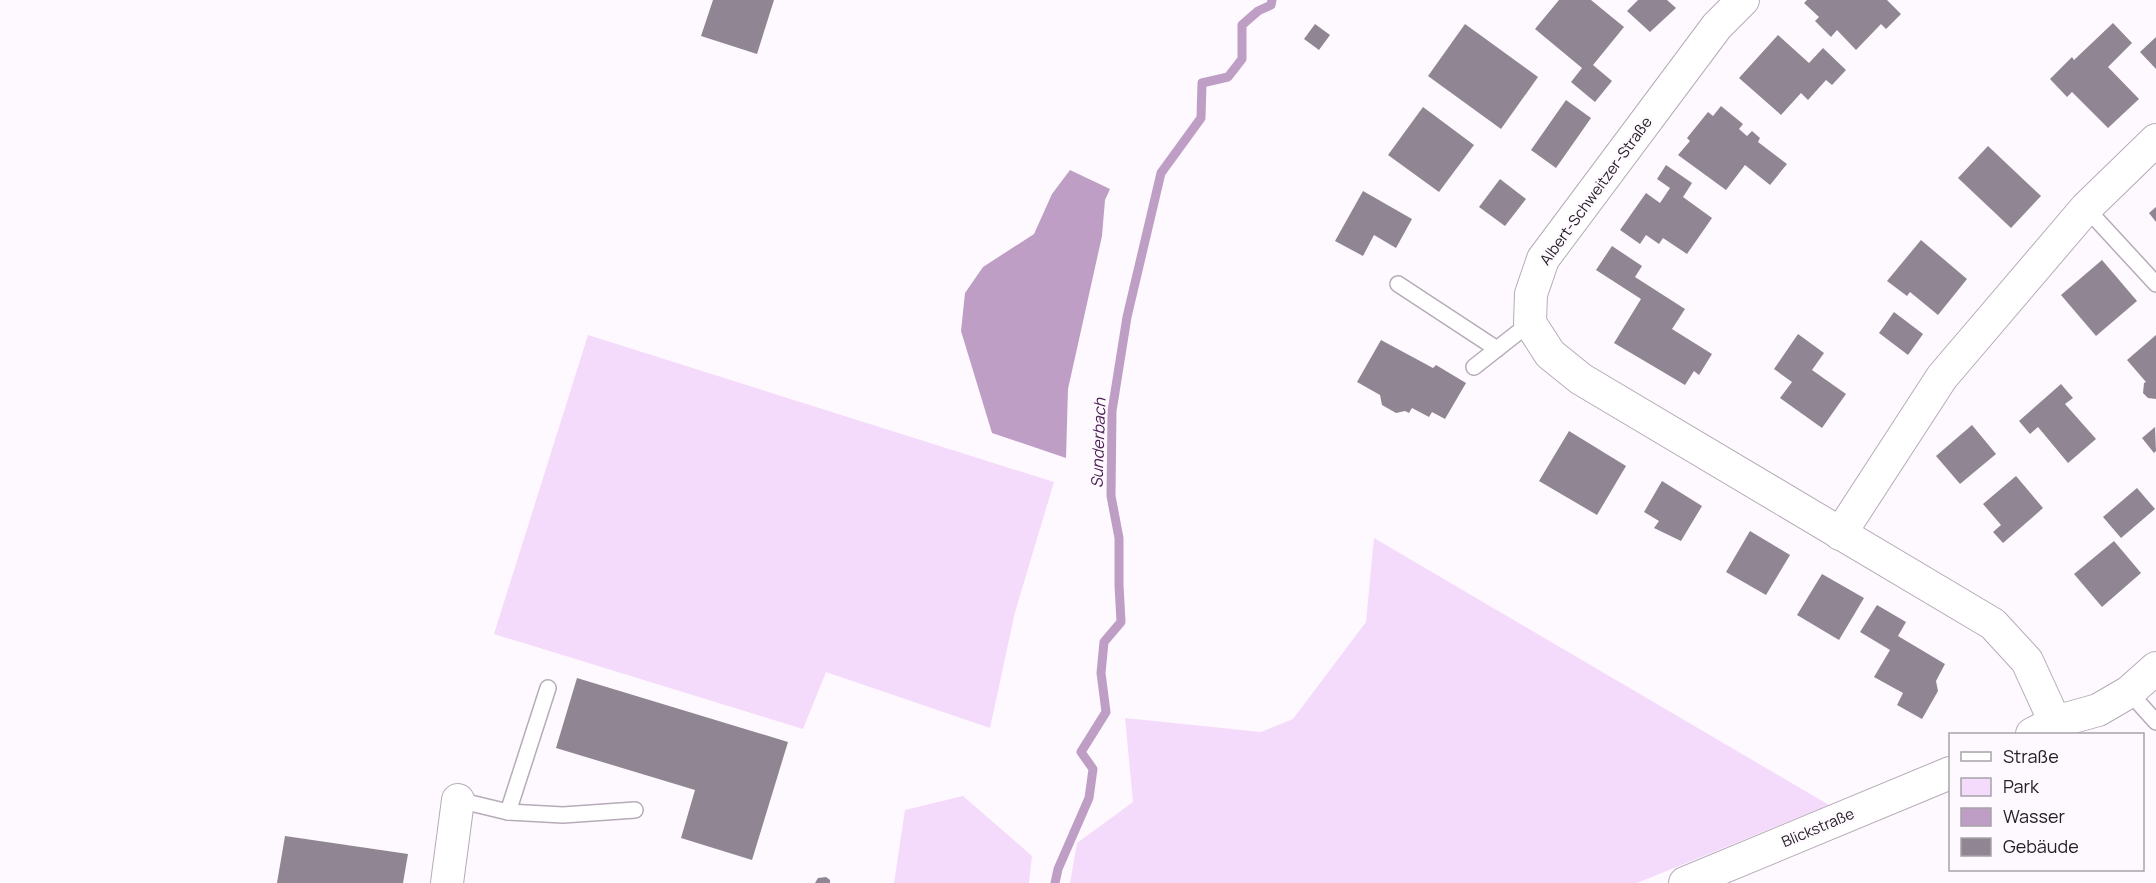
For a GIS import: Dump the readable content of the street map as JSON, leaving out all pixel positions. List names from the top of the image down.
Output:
{
  "streets": {
    "street": ["Albert-Schweitzer-Straße", "Blickstraße"]
  },
  "water": ["Sunderbach"],
  "legend": [
    "Straße",
    "Park",
    "Wasser",
    "Gebäude"
  ]
}
